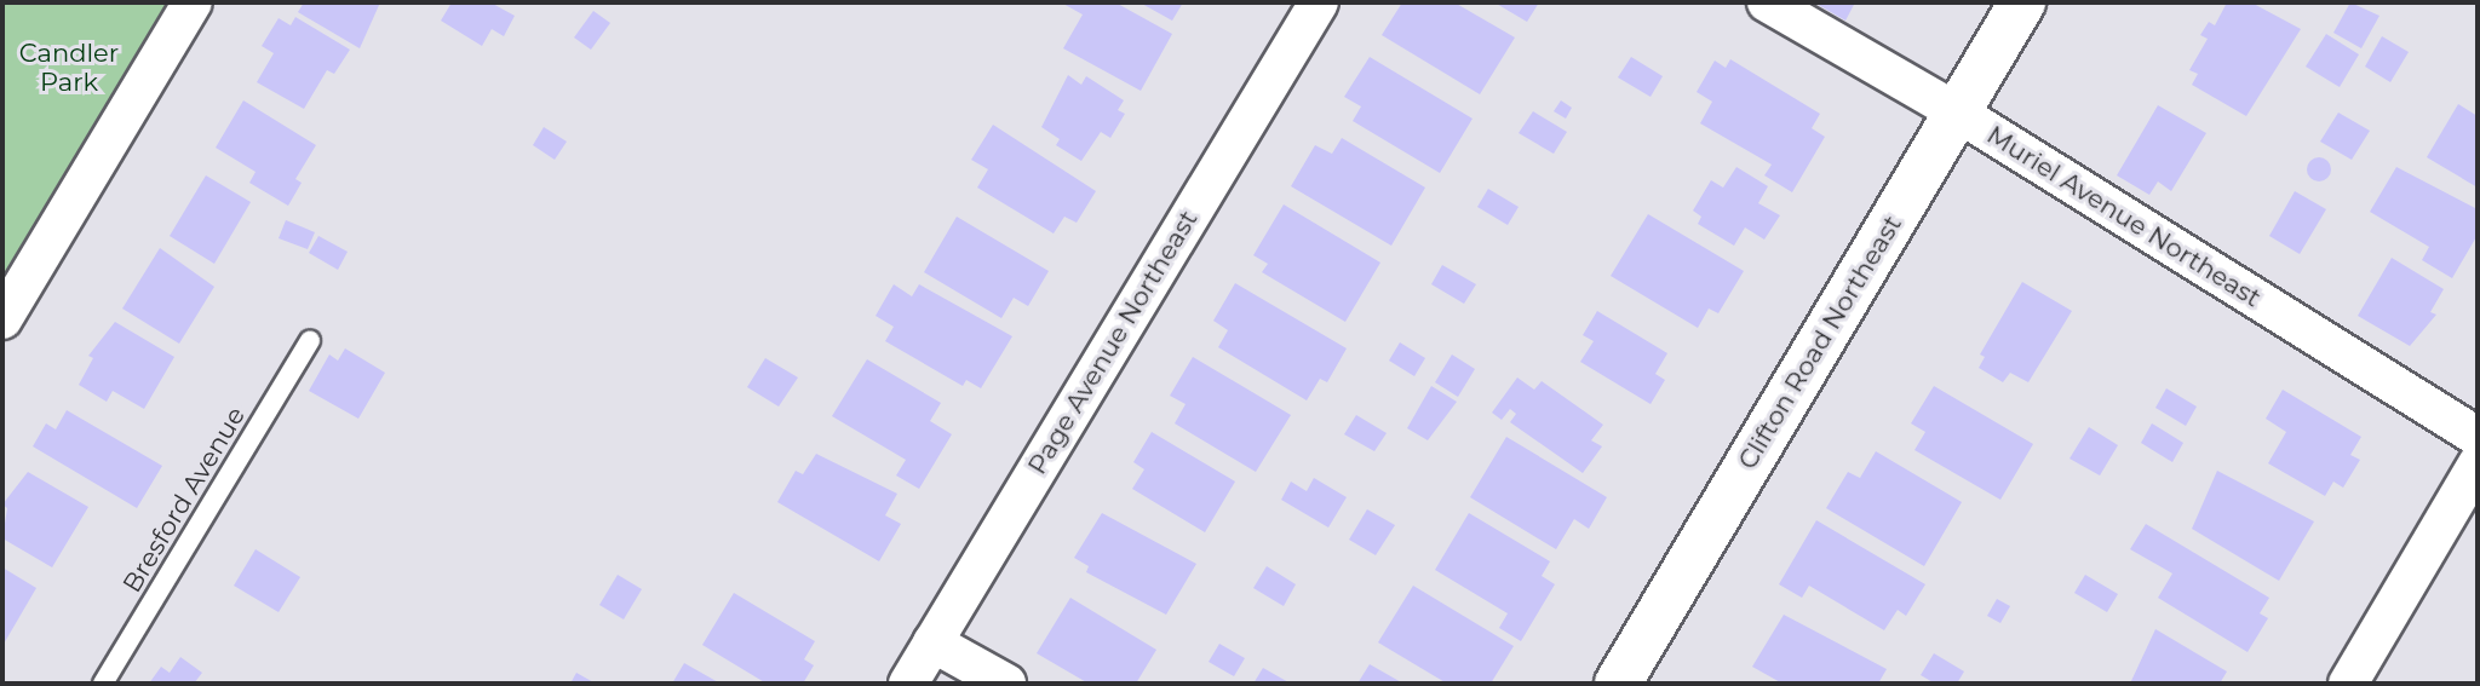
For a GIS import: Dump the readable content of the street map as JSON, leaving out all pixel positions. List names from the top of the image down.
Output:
{
  "streets": {
    "street": ["Muriel Avenue Northeast", "Page Avenue Northeast", "Clifton Road Northeast"],
    "lane": ["Bresford Avenue"]
  },
  "crossings": [
    ["Muriel Avenue Northeast", "Clifton Road Northeast"]
  ],
  "parks": ["Candler Park"]
}
